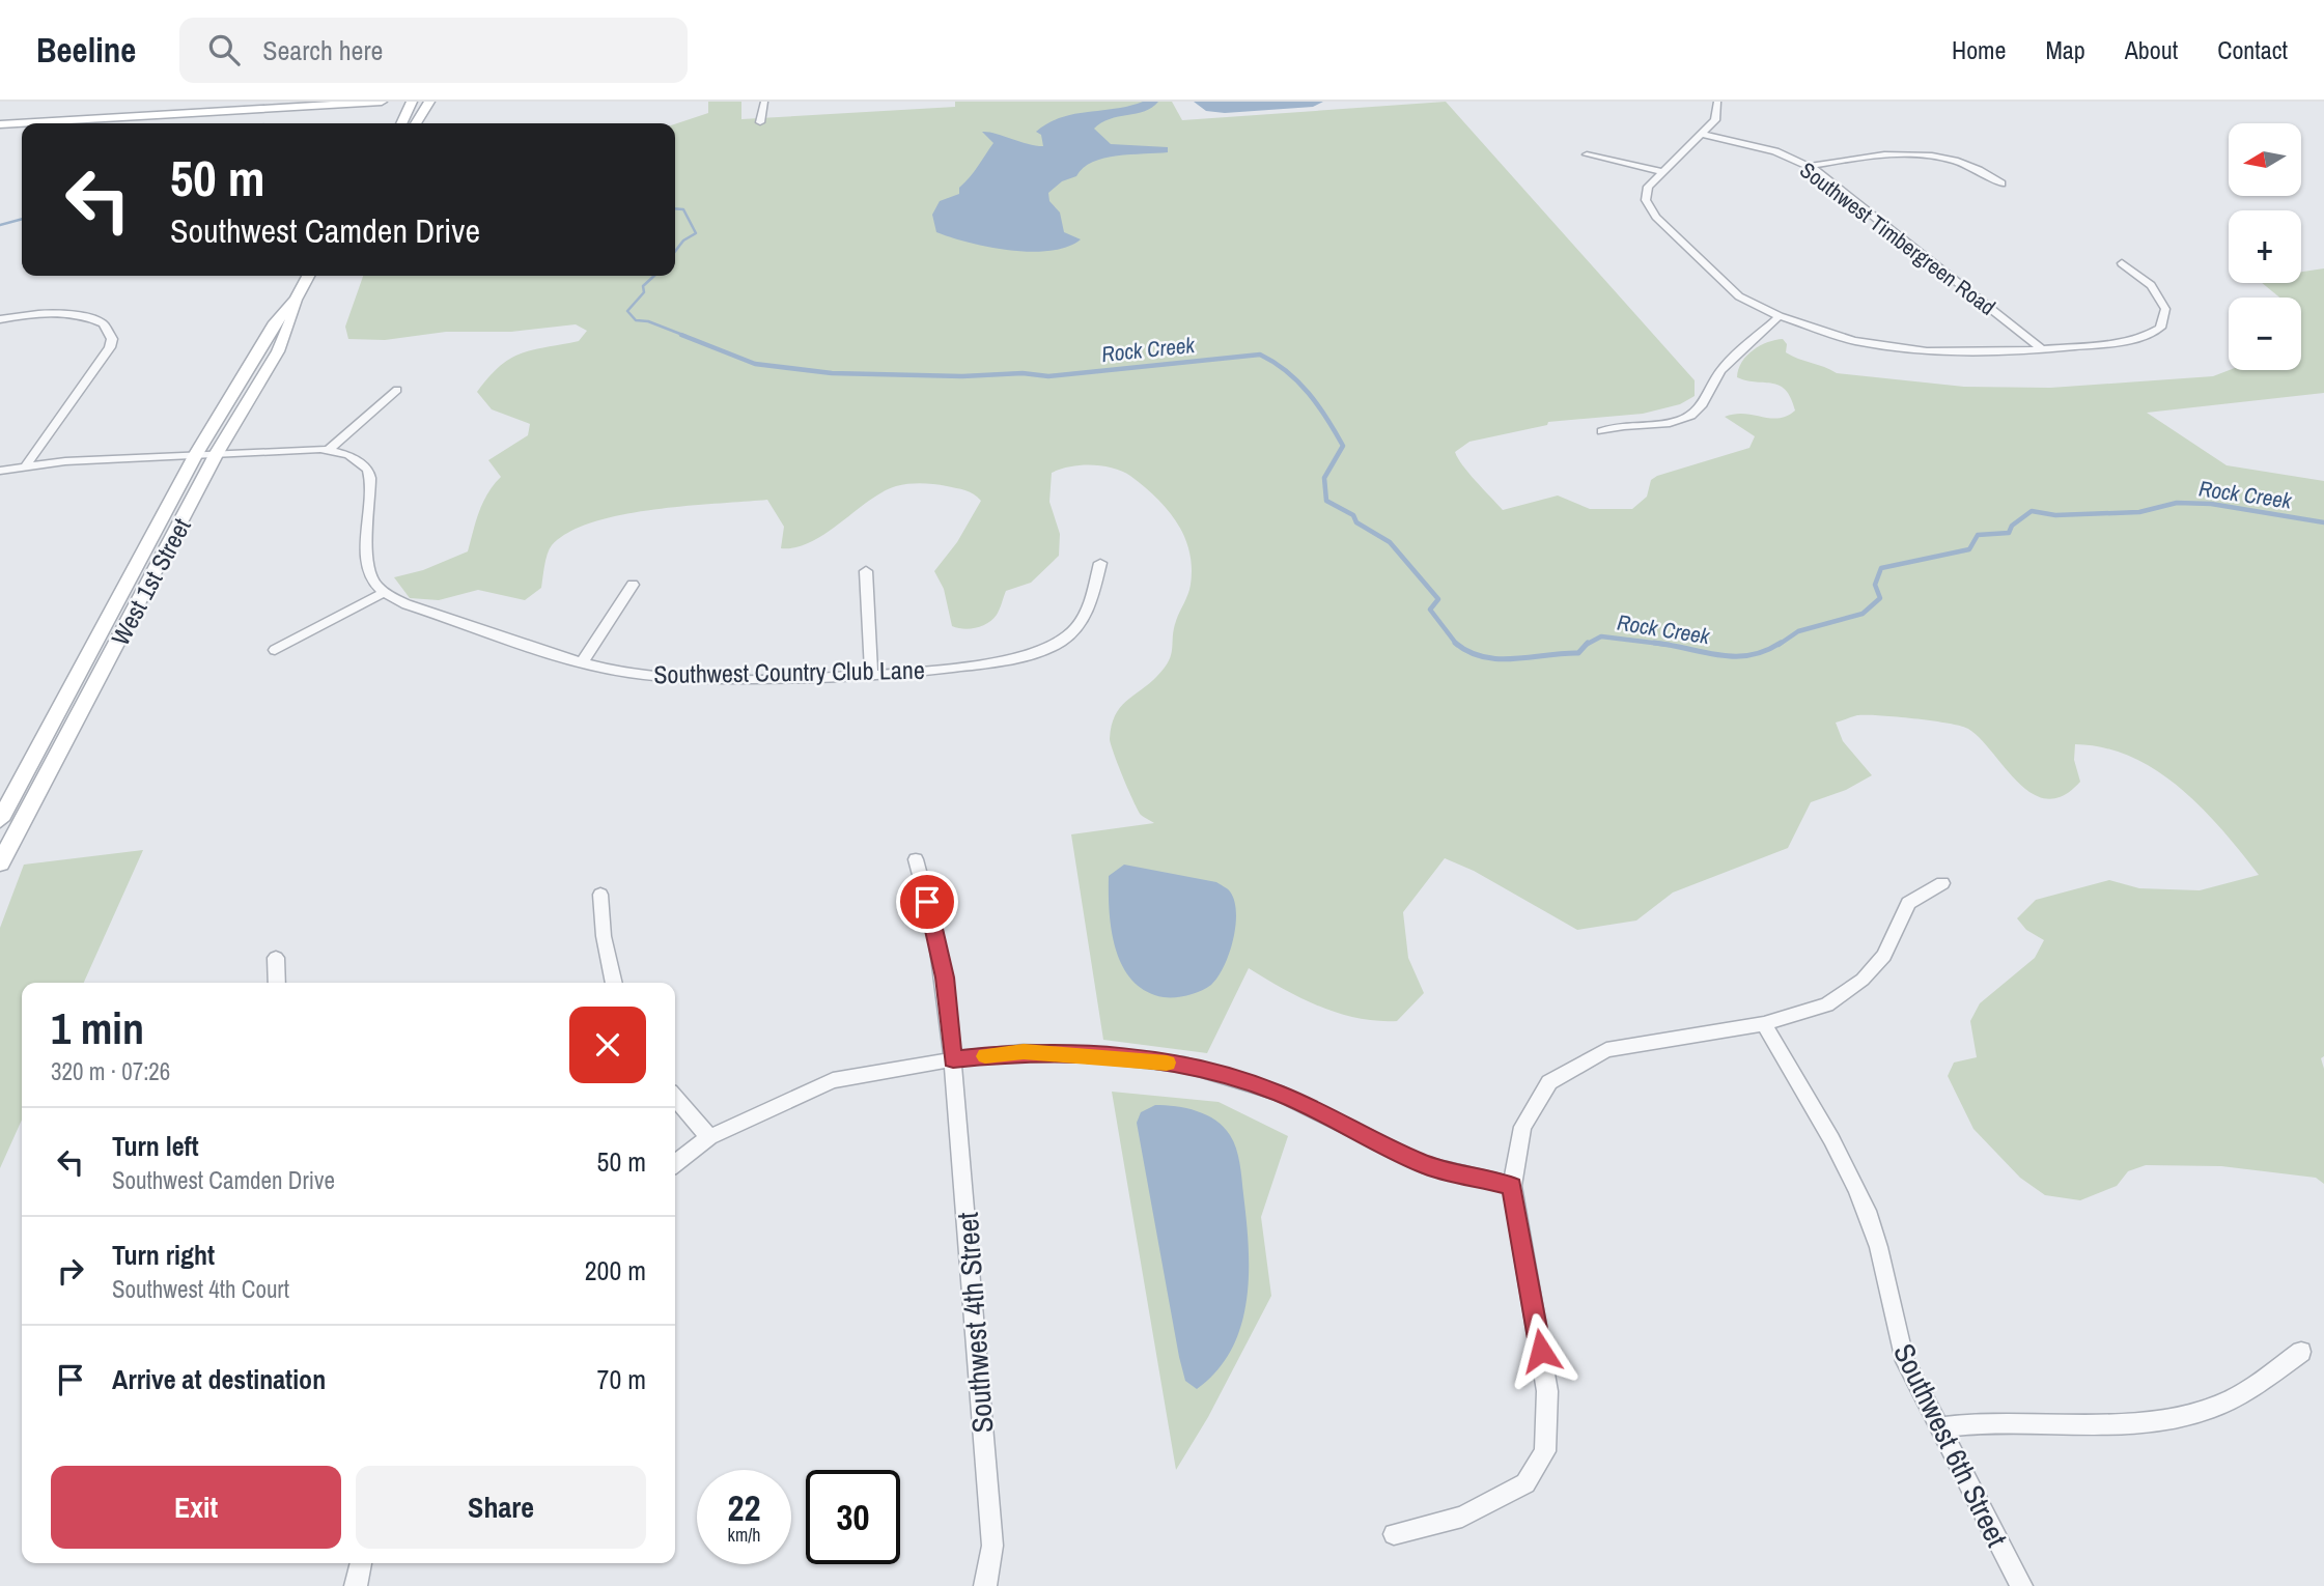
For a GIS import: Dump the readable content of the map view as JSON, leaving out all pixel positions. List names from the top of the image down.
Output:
{
  "streets": {
    "main road": ["West 1st Street"],
    "street": [
      "Southwest Timbergreen Road",
      "Southwest Country Club Lane",
      "Southwest 4th Street",
      "Southwest 6th Street"
    ]
  },
  "water": ["Rock Creek"],
  "north": "left",
  "page": {
    "header": "Beeline",
    "search": "Search here",
    "nav": [
      "Home",
      "Map",
      "About",
      "Contact"
    ],
    "map_buttons": ["+", "−"],
    "turn": ["50 m", "Southwest Camden Drive"],
    "heading": ["1 min", "320 m · 07:26"],
    "list": [
      {
        "name": "Turn left",
        "note": "Southwest Camden Drive",
        "value": "50 m"
      },
      {
        "name": "Turn right",
        "note": "Southwest 4th Court",
        "value": "200 m"
      },
      {
        "name": "Arrive at destination",
        "value": "70 m"
      }
    ],
    "buttons": ["Exit", "Share"],
    "speed": "22 km/h",
    "limit": "30"
  }
}
